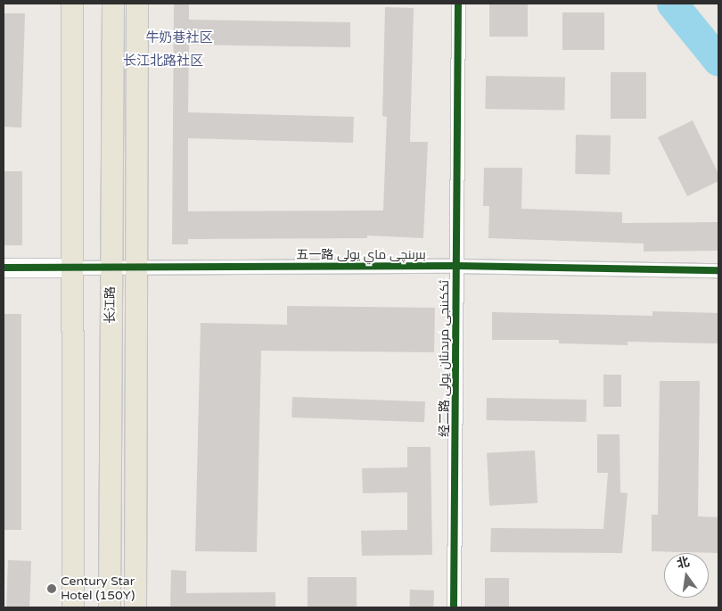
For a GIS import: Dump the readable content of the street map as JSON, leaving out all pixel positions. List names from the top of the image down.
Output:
{
  "streets": {
    "main road": ["长江路"],
    "street": ["五一路 بىرىنچى ماي يولى", "经二路 ئككىنجى مرىدىئان يولى"]
  },
  "crossings": [
    ["五一路 بىرىنچى ماي يولى", "长江路"],
    ["五一路 بىرىنچى ماي يولى", "经二路 ئككىنجى مرىدىئان يولى"]
  ],
  "districts": ["牛奶巷社区", "长江北路社区"],
  "places": ["Century Star Hotel (150Y)"],
  "north": "top"
}
